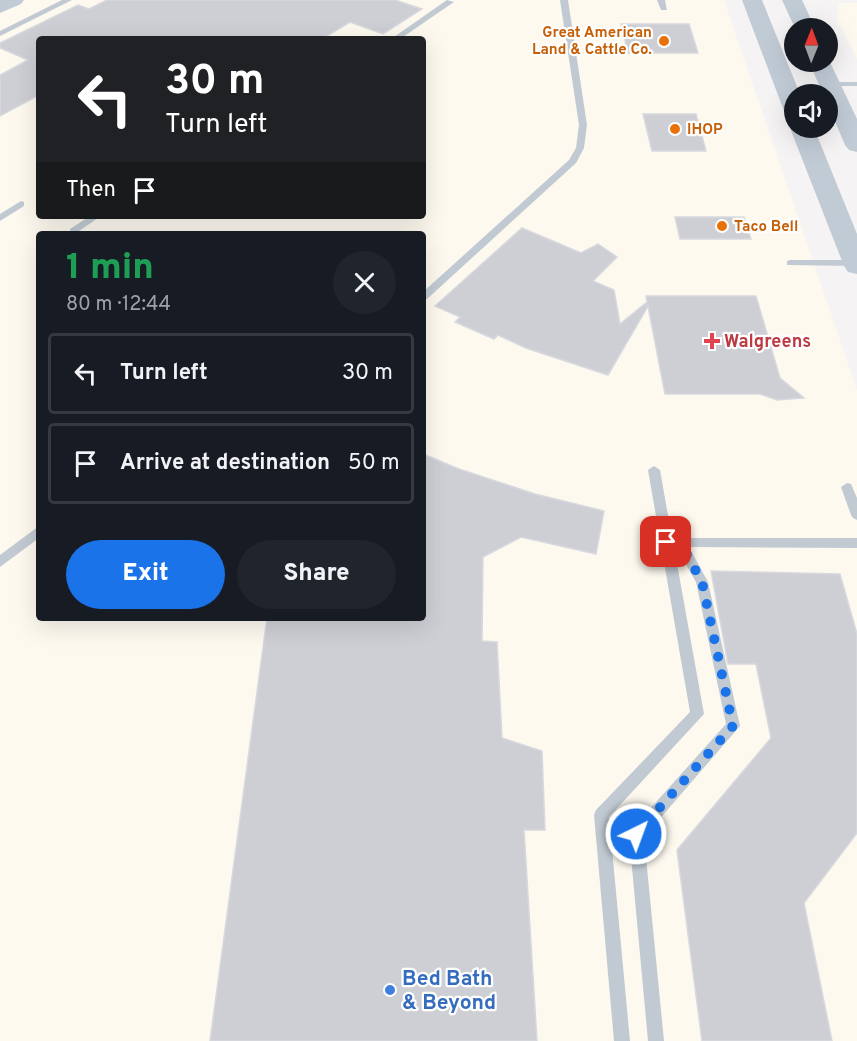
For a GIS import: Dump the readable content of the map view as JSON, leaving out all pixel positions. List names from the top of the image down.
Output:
{
  "places": {
    "other": [
      "Great American Land & Cattle Co.",
      "IHOP",
      "Taco Bell",
      "Bed Bath & Beyond"
    ],
    "health": ["Walgreens"]
  },
  "north": "top",
  "page": {
    "turn": ["30 m", "Turn left"],
    "then": "Then",
    "heading": ["1 min", "80 m · 12:44"],
    "list": [
      {
        "name": "Turn left",
        "value": "30 m"
      },
      {
        "name": "Arrive at destination",
        "value": "50 m"
      }
    ],
    "buttons": ["Exit", "Share"]
  }
}
